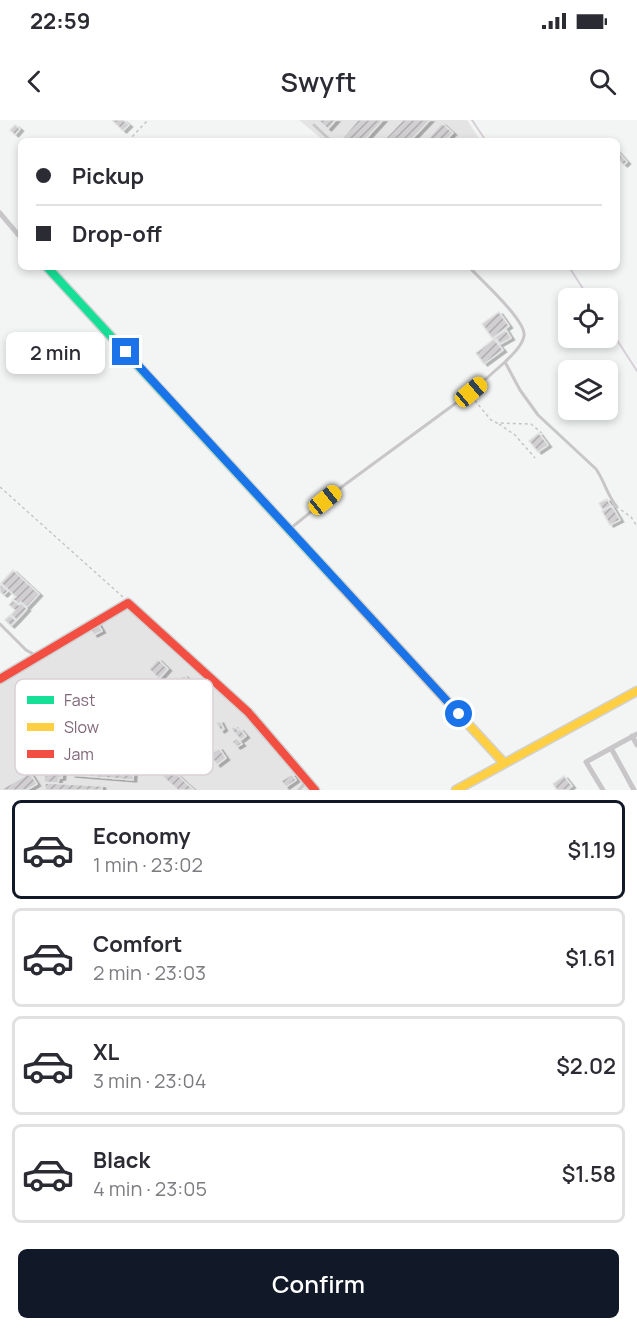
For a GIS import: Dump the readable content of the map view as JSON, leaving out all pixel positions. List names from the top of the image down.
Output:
{
  "legend": ["Fast", "Slow", "Jam"],
  "page": {
    "status": "22:59",
    "header": "Swyft",
    "banner": ["Pickup", "Drop-off"],
    "bubble": "2 min",
    "list": [
      {
        "name": "Economy",
        "note": "1 min · 23:02",
        "value": "$1.19"
      },
      {
        "name": "Comfort",
        "note": "2 min · 23:03",
        "value": "$1.61"
      },
      {
        "name": "XL",
        "note": "3 min · 23:04",
        "value": "$2.02"
      },
      {
        "name": "Black",
        "note": "4 min · 23:05",
        "value": "$1.58"
      }
    ],
    "buttons": "Confirm"
  }
}
